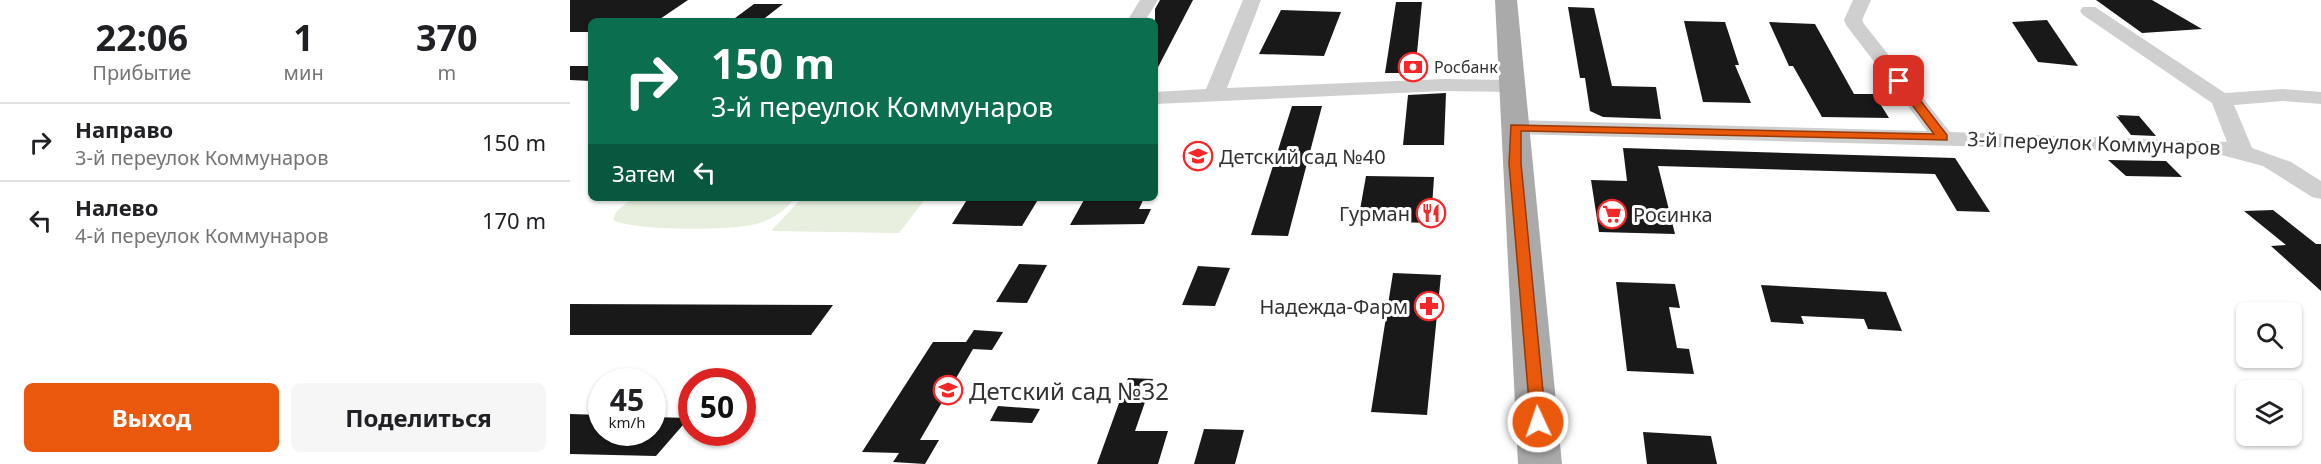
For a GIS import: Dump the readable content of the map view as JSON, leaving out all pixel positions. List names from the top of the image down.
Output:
{
  "streets": {
    "street": ["3-й переулок Коммунаров"]
  },
  "places": {
    "bank": ["Росбанк"],
    "school or university": ["Детский сад №40", "Детский сад №32"],
    "restaurant": ["Гурман"],
    "supermarket": ["Росинка"],
    "pharmacy": ["Надежда-Фарм"]
  },
  "page": {
    "eta": [
      "22:06",
      "Прибытие",
      "1",
      "мин",
      "370",
      "m"
    ],
    "turn": ["150 m", "3-й переулок Коммунаров"],
    "list": [
      {
        "name": "Направо",
        "note": "3-й переулок Коммунаров",
        "value": "150 m"
      },
      {
        "name": "Налево",
        "note": "4-й переулок Коммунаров",
        "value": "170 m"
      }
    ],
    "then": "Затем",
    "speed": "45 km/h",
    "limit": "50",
    "buttons": ["Выход", "Поделиться"]
  }
}
